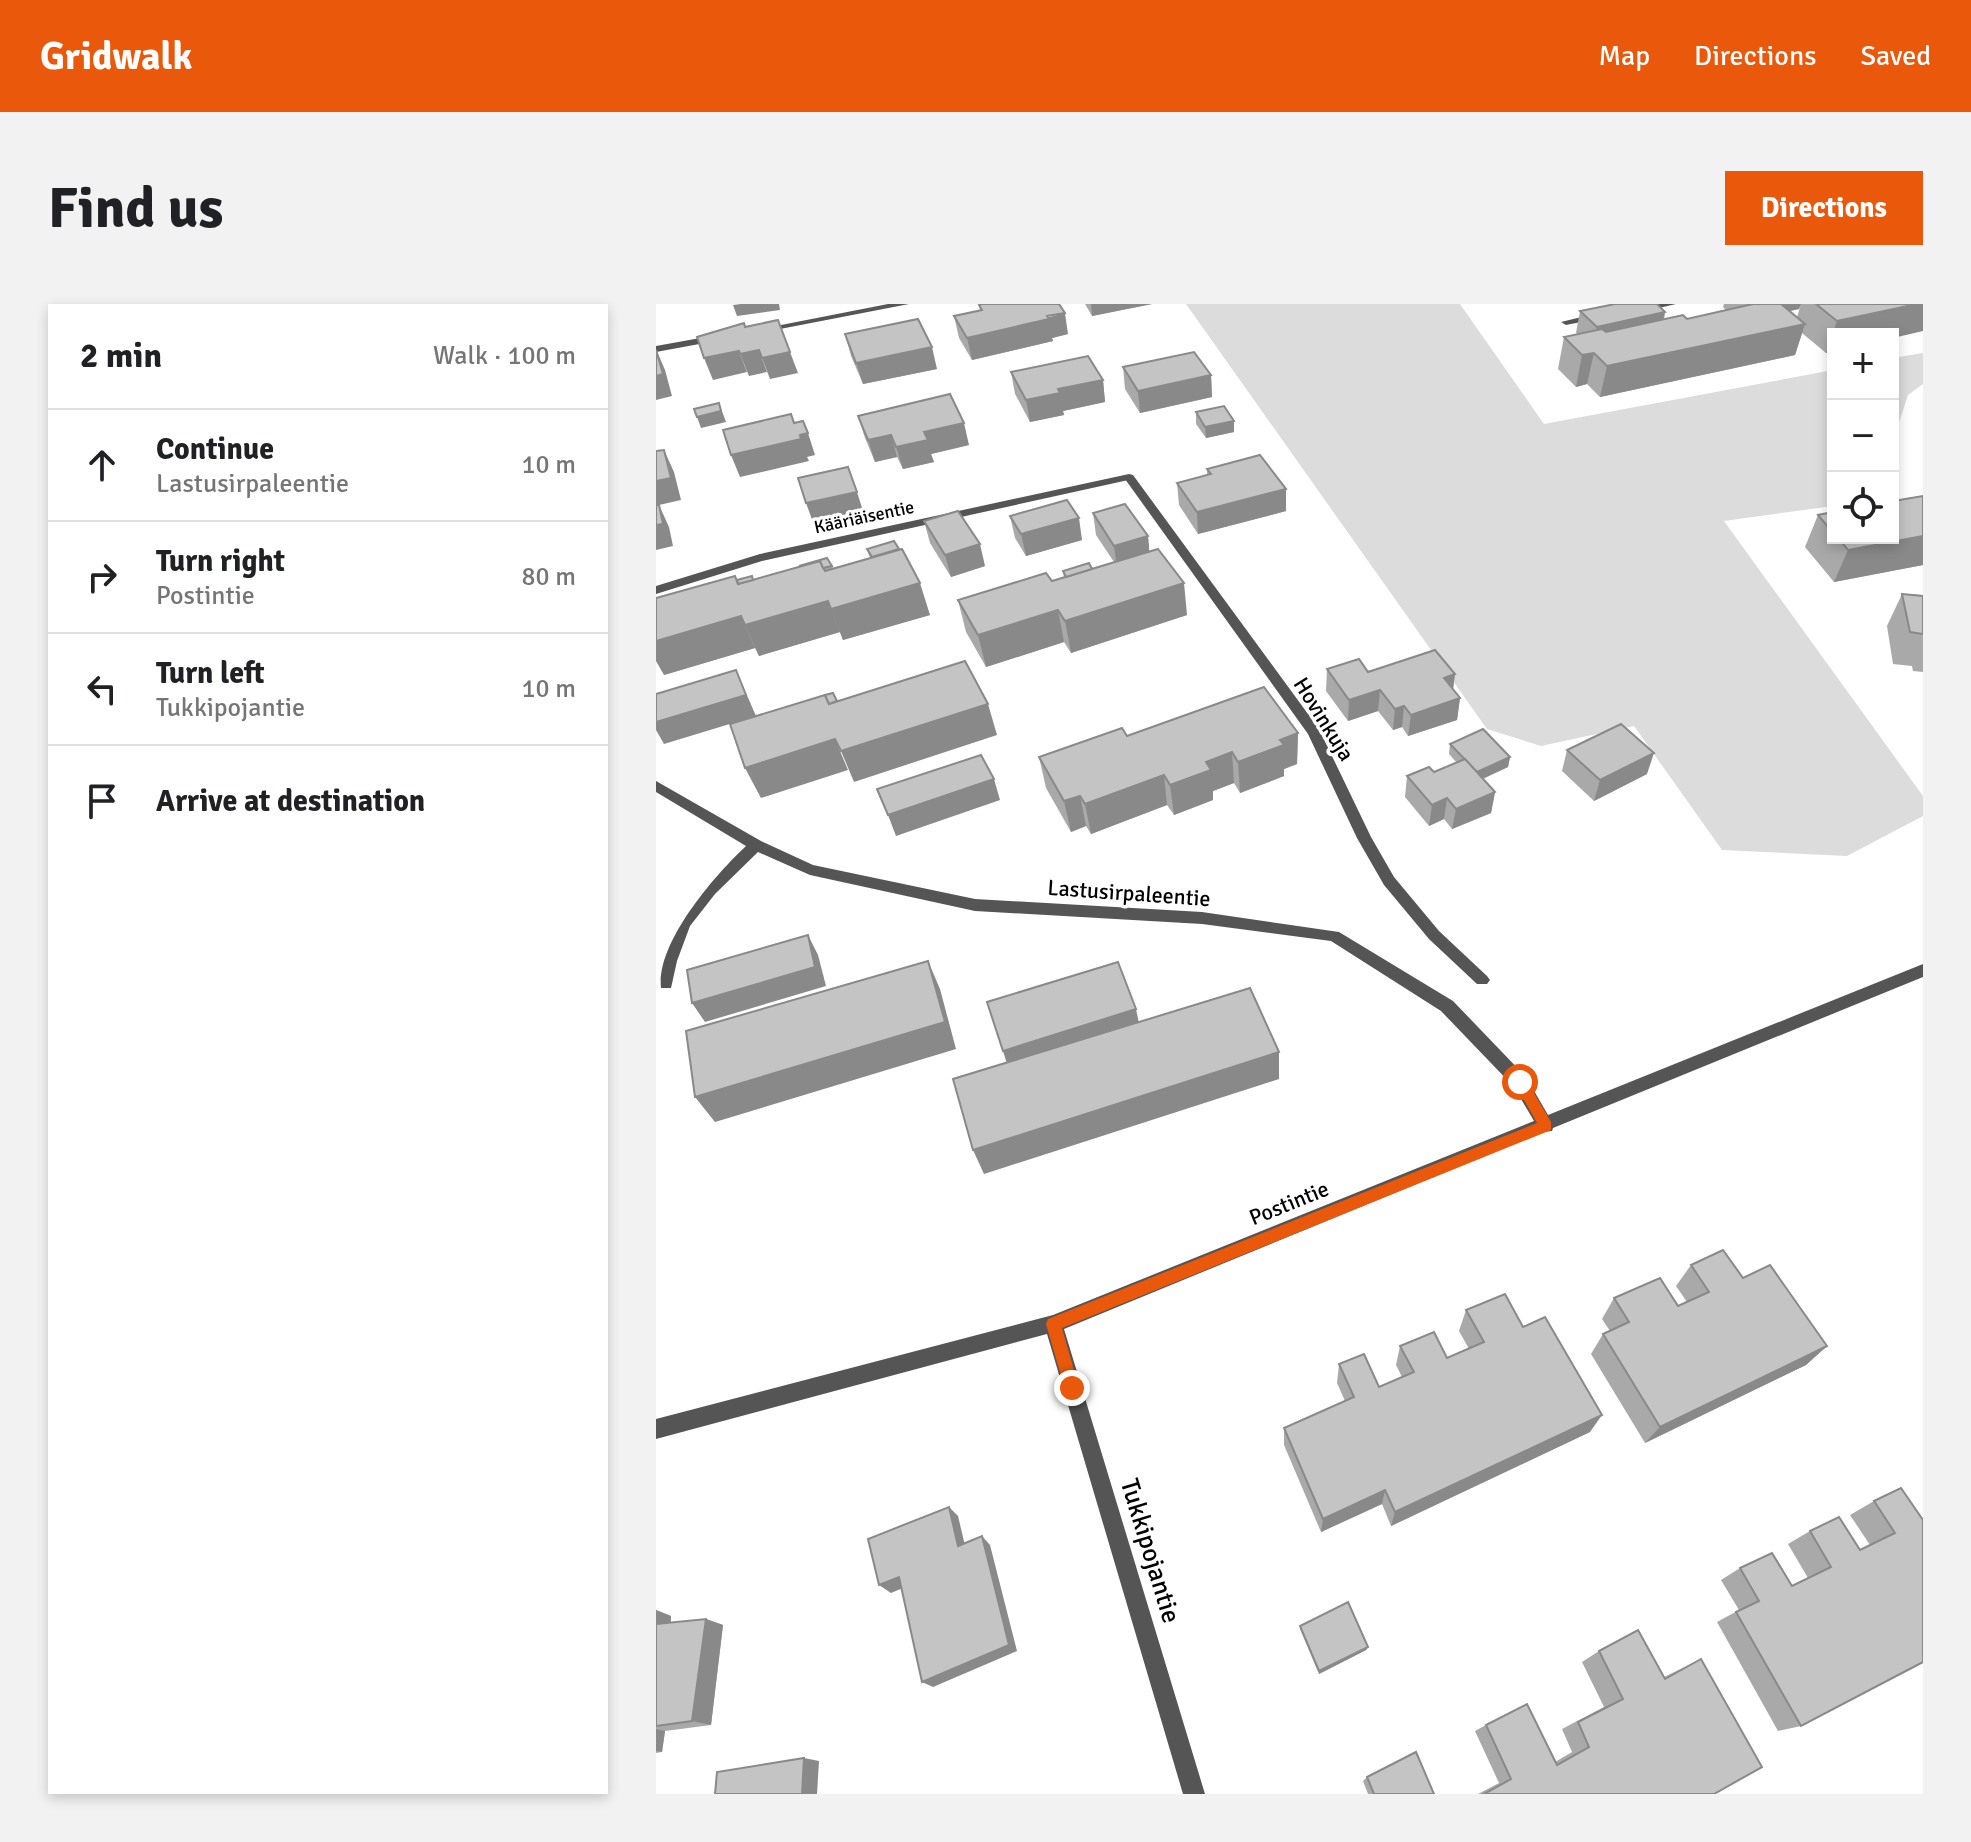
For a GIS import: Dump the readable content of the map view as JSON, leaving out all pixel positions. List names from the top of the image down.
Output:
{
  "streets": {
    "street": [
      "Kääriäisentie",
      "Hovinkuja",
      "Lastusirpaleentie",
      "Postintie",
      "Tukkipojantie"
    ]
  },
  "crossings": [
    ["Kääriäisentie", "Hovinkuja"],
    ["Lastusirpaleentie", "Postintie"],
    ["Postintie", "Tukkipojantie"]
  ],
  "page": {
    "header": "Gridwalk",
    "nav": ["Map", "Directions", "Saved"],
    "buttons": "Directions",
    "title": "Find us",
    "heading": ["2 min", "Walk · 100 m"],
    "map_buttons": ["+", "−"],
    "list": [
      ["Continue", "Lastusirpaleentie", "10 m"],
      ["Turn right", "Postintie", "80 m"],
      ["Turn left", "Tukkipojantie", "10 m"],
      "Arrive at destination"
    ]
  }
}
